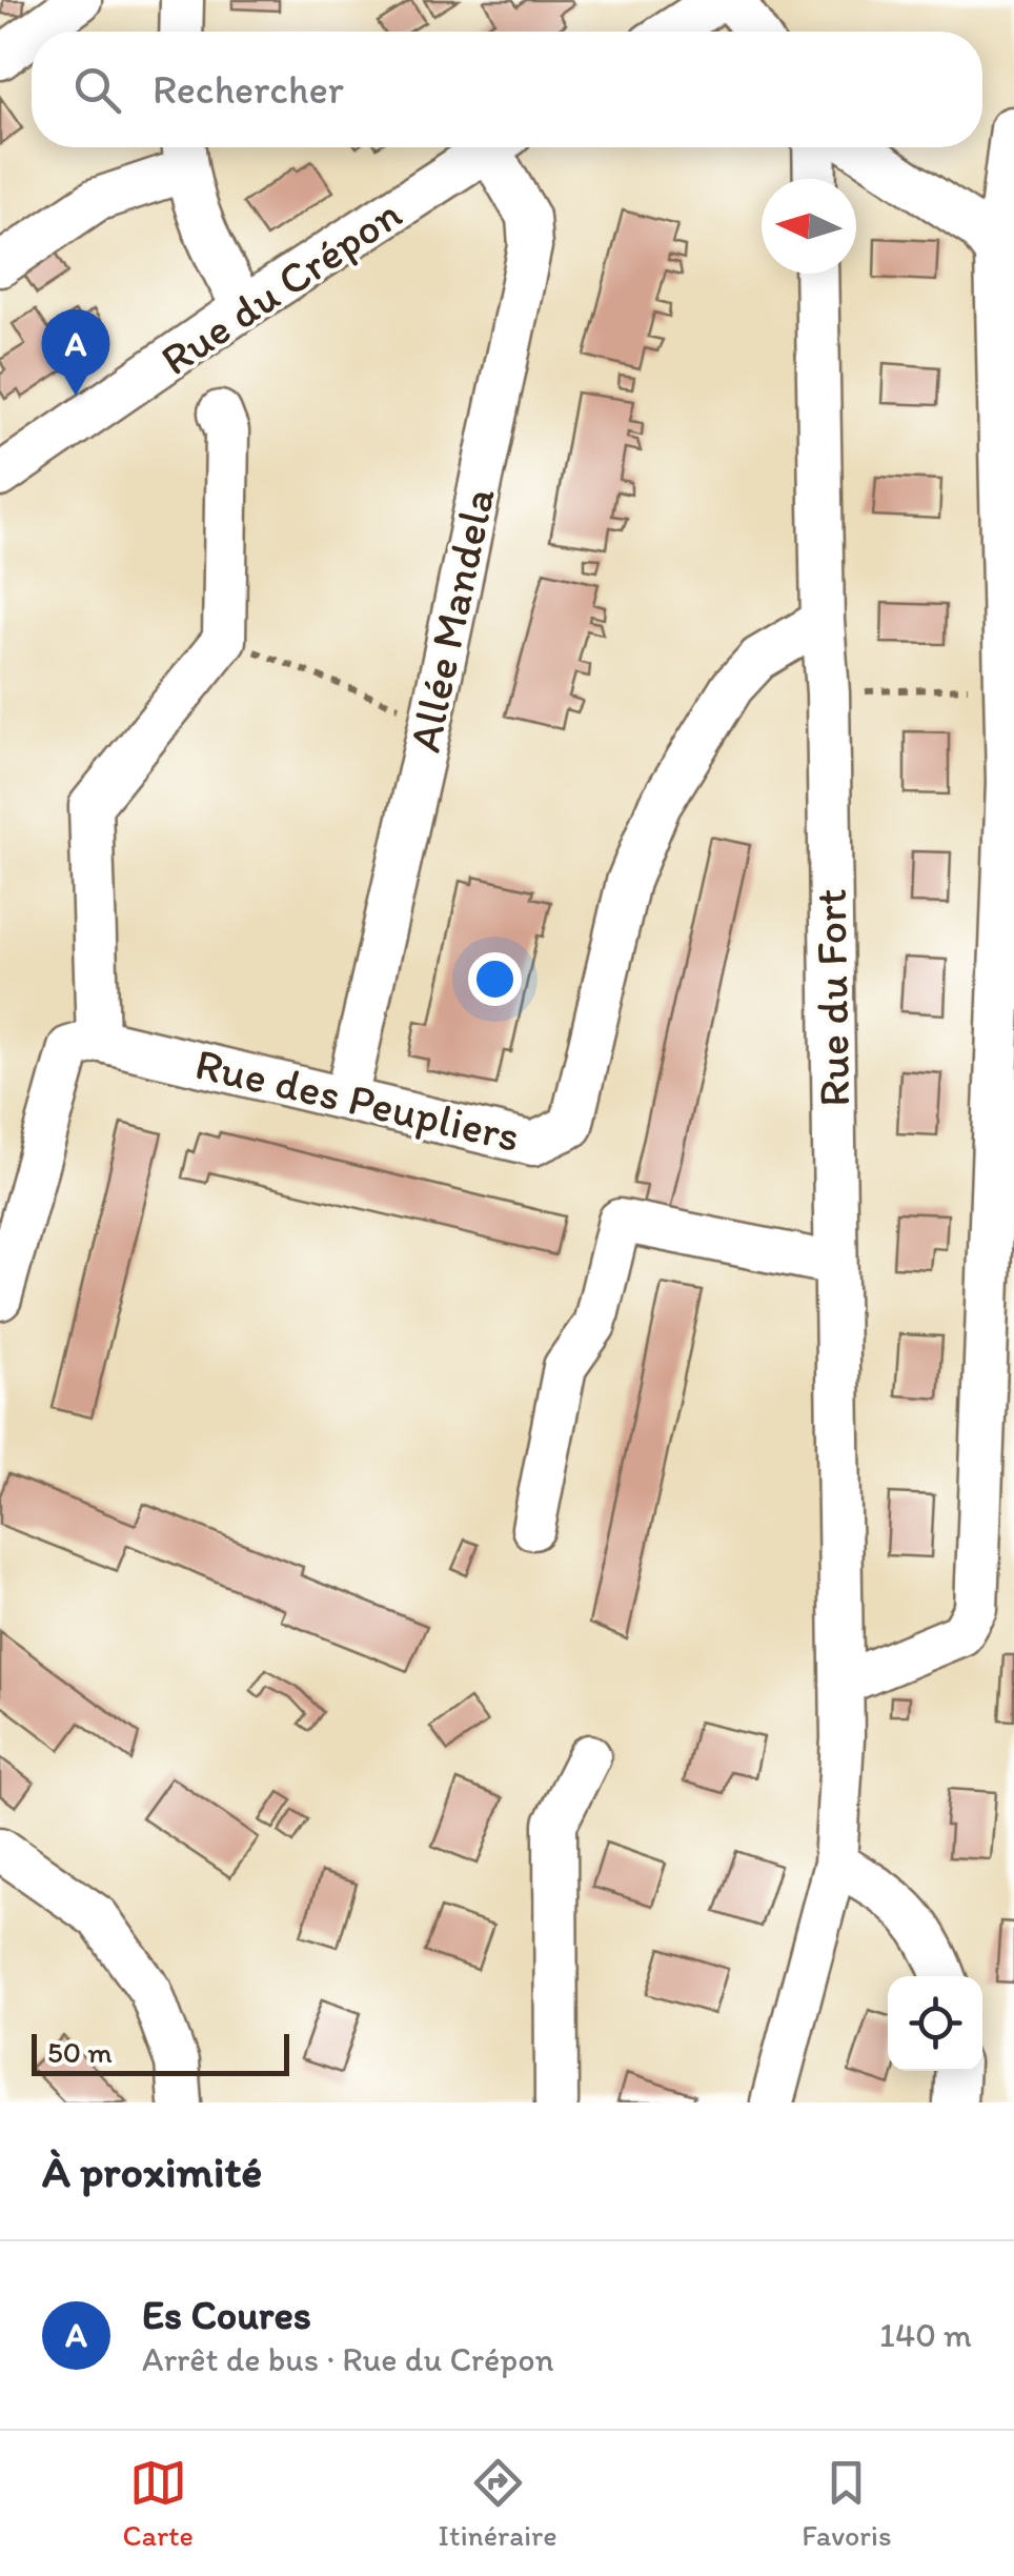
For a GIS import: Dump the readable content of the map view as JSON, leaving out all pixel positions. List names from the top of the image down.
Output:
{
  "streets": {
    "street": [
      "Rue du Crépon",
      "Allée Mandela",
      "Rue du Fort",
      "Rue des Peupliers"
    ]
  },
  "crossings": [
    ["Allée Mandela", "Rue des Peupliers"],
    ["Rue du Fort", "Rue des Peupliers"]
  ],
  "scale_bar": "50 m",
  "north": "left",
  "page": {
    "search": "Rechercher",
    "pins": "A",
    "scale": "50 m",
    "heading": "À proximité",
    "list": [
      {
        "mark": "A",
        "name": "Es Coures",
        "note": "Arrêt de bus · Rue du Crépon",
        "value": "140 m"
      }
    ],
    "nav": ["Carte", "Itinéraire", "Favoris"]
  }
}
